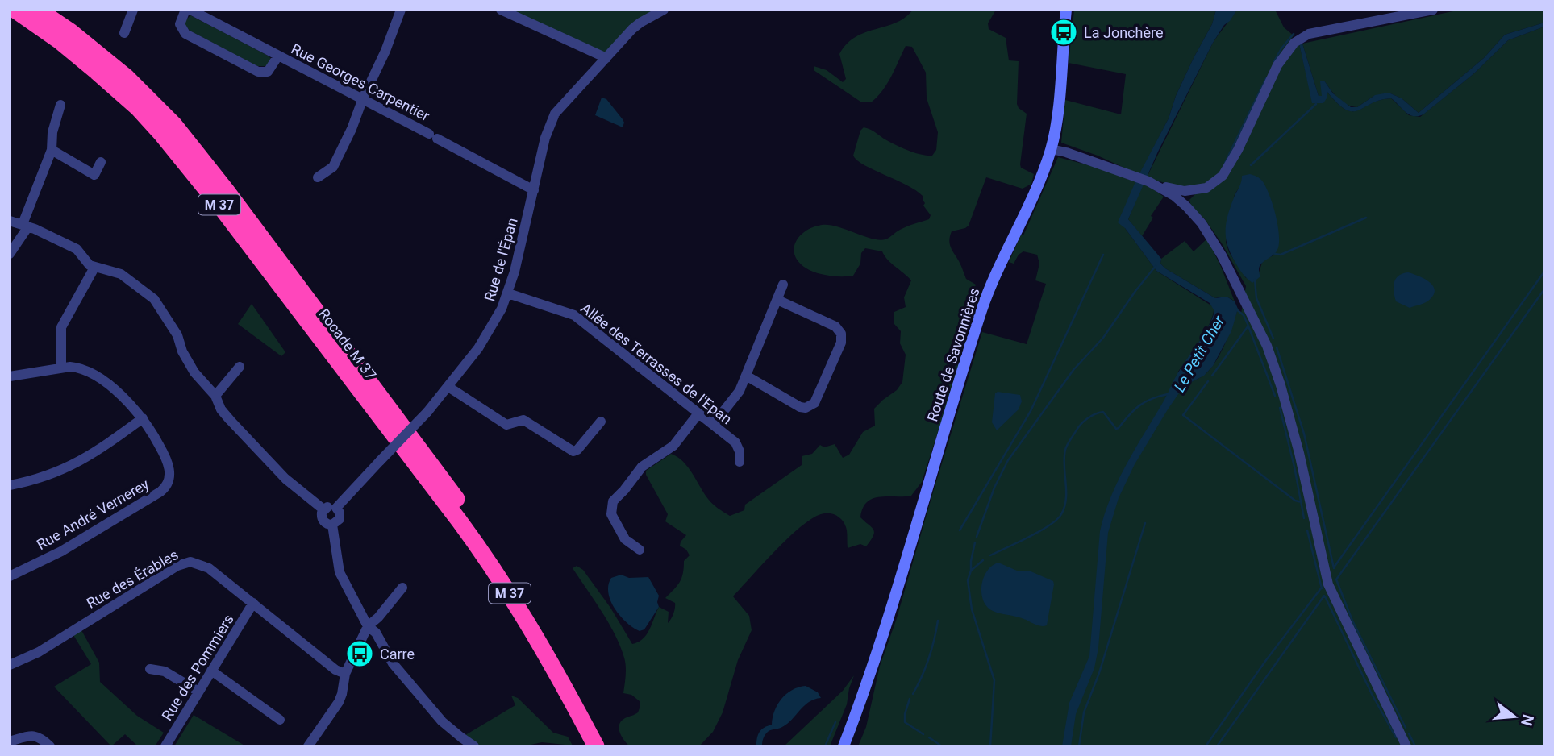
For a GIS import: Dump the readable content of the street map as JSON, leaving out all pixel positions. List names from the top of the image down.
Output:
{
  "streets": {
    "highway": ["M 37", "Rocade M 37"],
    "main road": ["Route de Savonnières"],
    "street": [
      "Rue Georges Carpentier",
      "Rue de l'Épan",
      "Allée des Terrasses de l'Epan",
      "Rue André Vernerey",
      "Rue des Érables",
      "Rue des Pommiers"
    ]
  },
  "crossings": [
    ["Rue Georges Carpentier", "Rue de l'Épan"],
    ["Rue de l'Épan", "Allée des Terrasses de l'Epan"],
    ["Rue des Érables", "Rue des Pommiers"]
  ],
  "water": ["Le Petit Cher"],
  "places": {
    "bus stop": ["La Jonchère", "Carre"]
  },
  "north": "right"
}
